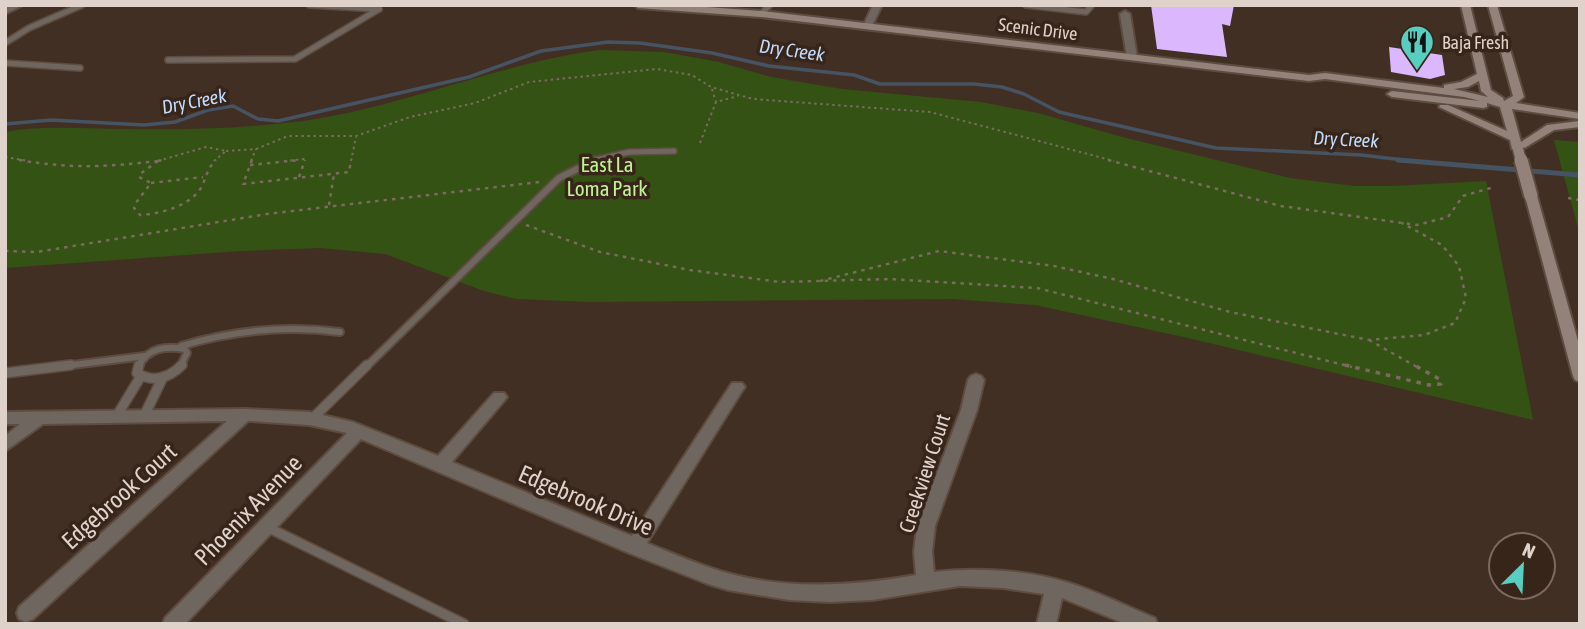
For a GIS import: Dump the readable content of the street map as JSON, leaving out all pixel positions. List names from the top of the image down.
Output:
{
  "streets": {
    "main road": ["Scenic Drive"],
    "street": [
      "Creekview Court",
      "Edgebrook Court",
      "Edgebrook Drive",
      "Phoenix Avenue"
    ]
  },
  "crossings": [
    ["Creekview Court", "Edgebrook Drive"],
    ["Edgebrook Court", "Edgebrook Drive"],
    ["Edgebrook Drive", "Phoenix Avenue"]
  ],
  "water": ["Dry Creek"],
  "parks": ["East La Loma Park"],
  "places": {
    "restaurant": ["Baja Fresh"]
  },
  "north": "top right"
}
